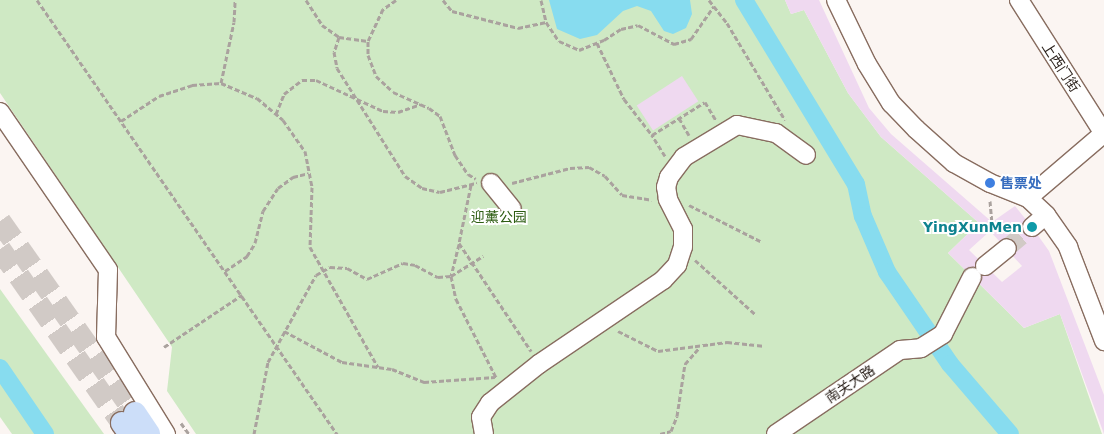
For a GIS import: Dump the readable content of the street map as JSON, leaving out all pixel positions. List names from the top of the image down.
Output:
{
  "streets": {
    "street": ["上西门街", "南关大路"]
  },
  "parks": ["迎薰公园"],
  "places": ["售票处", "YingXunMen"]
}
